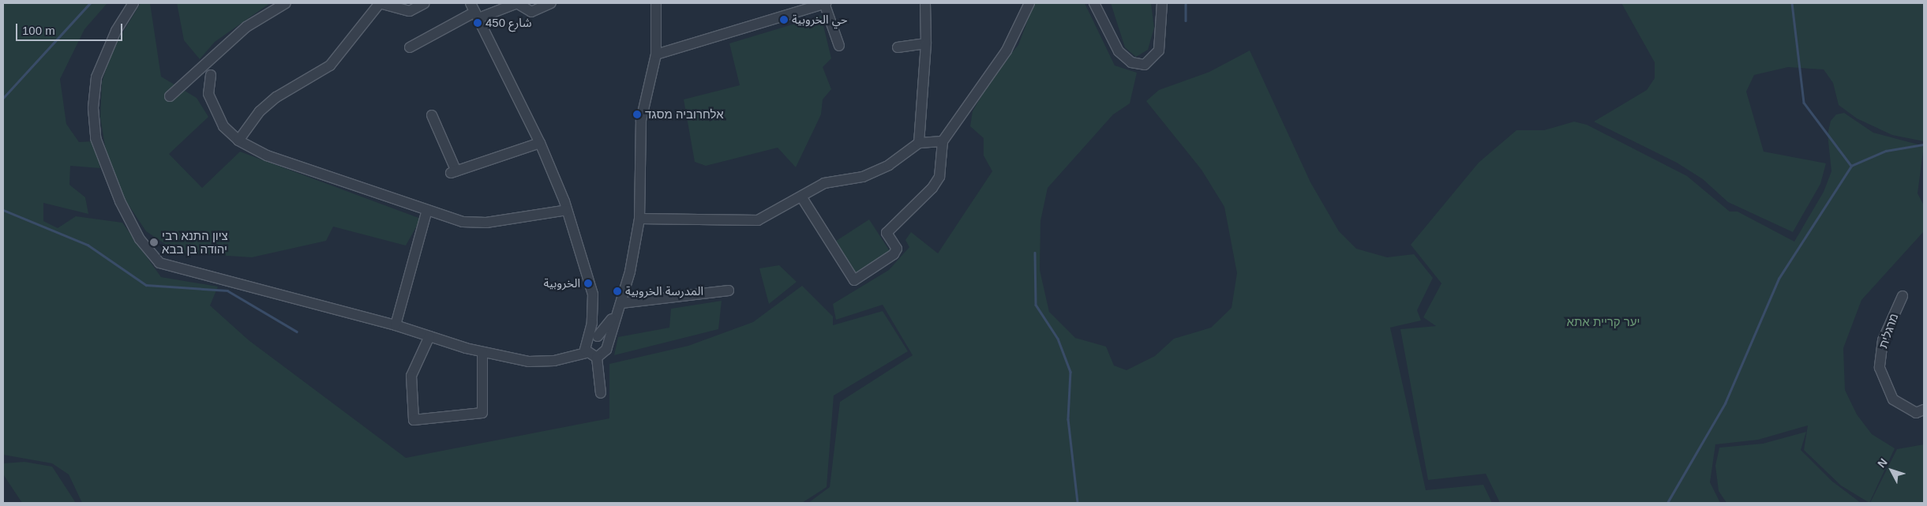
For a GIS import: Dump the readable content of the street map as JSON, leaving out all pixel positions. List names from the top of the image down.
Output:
{
  "streets": {
    "street": ["מרגלית"]
  },
  "parks": ["יער קריית אתא"],
  "places": [
    "حي الخروبية",
    "شارع 450",
    "אלחרוביה מסגד",
    "ציון התנא רבי יהודה בן בבא",
    "الخروبية",
    "المدرسة الخروبية"
  ],
  "scale_bar": "100 m",
  "north": "top left"
}
